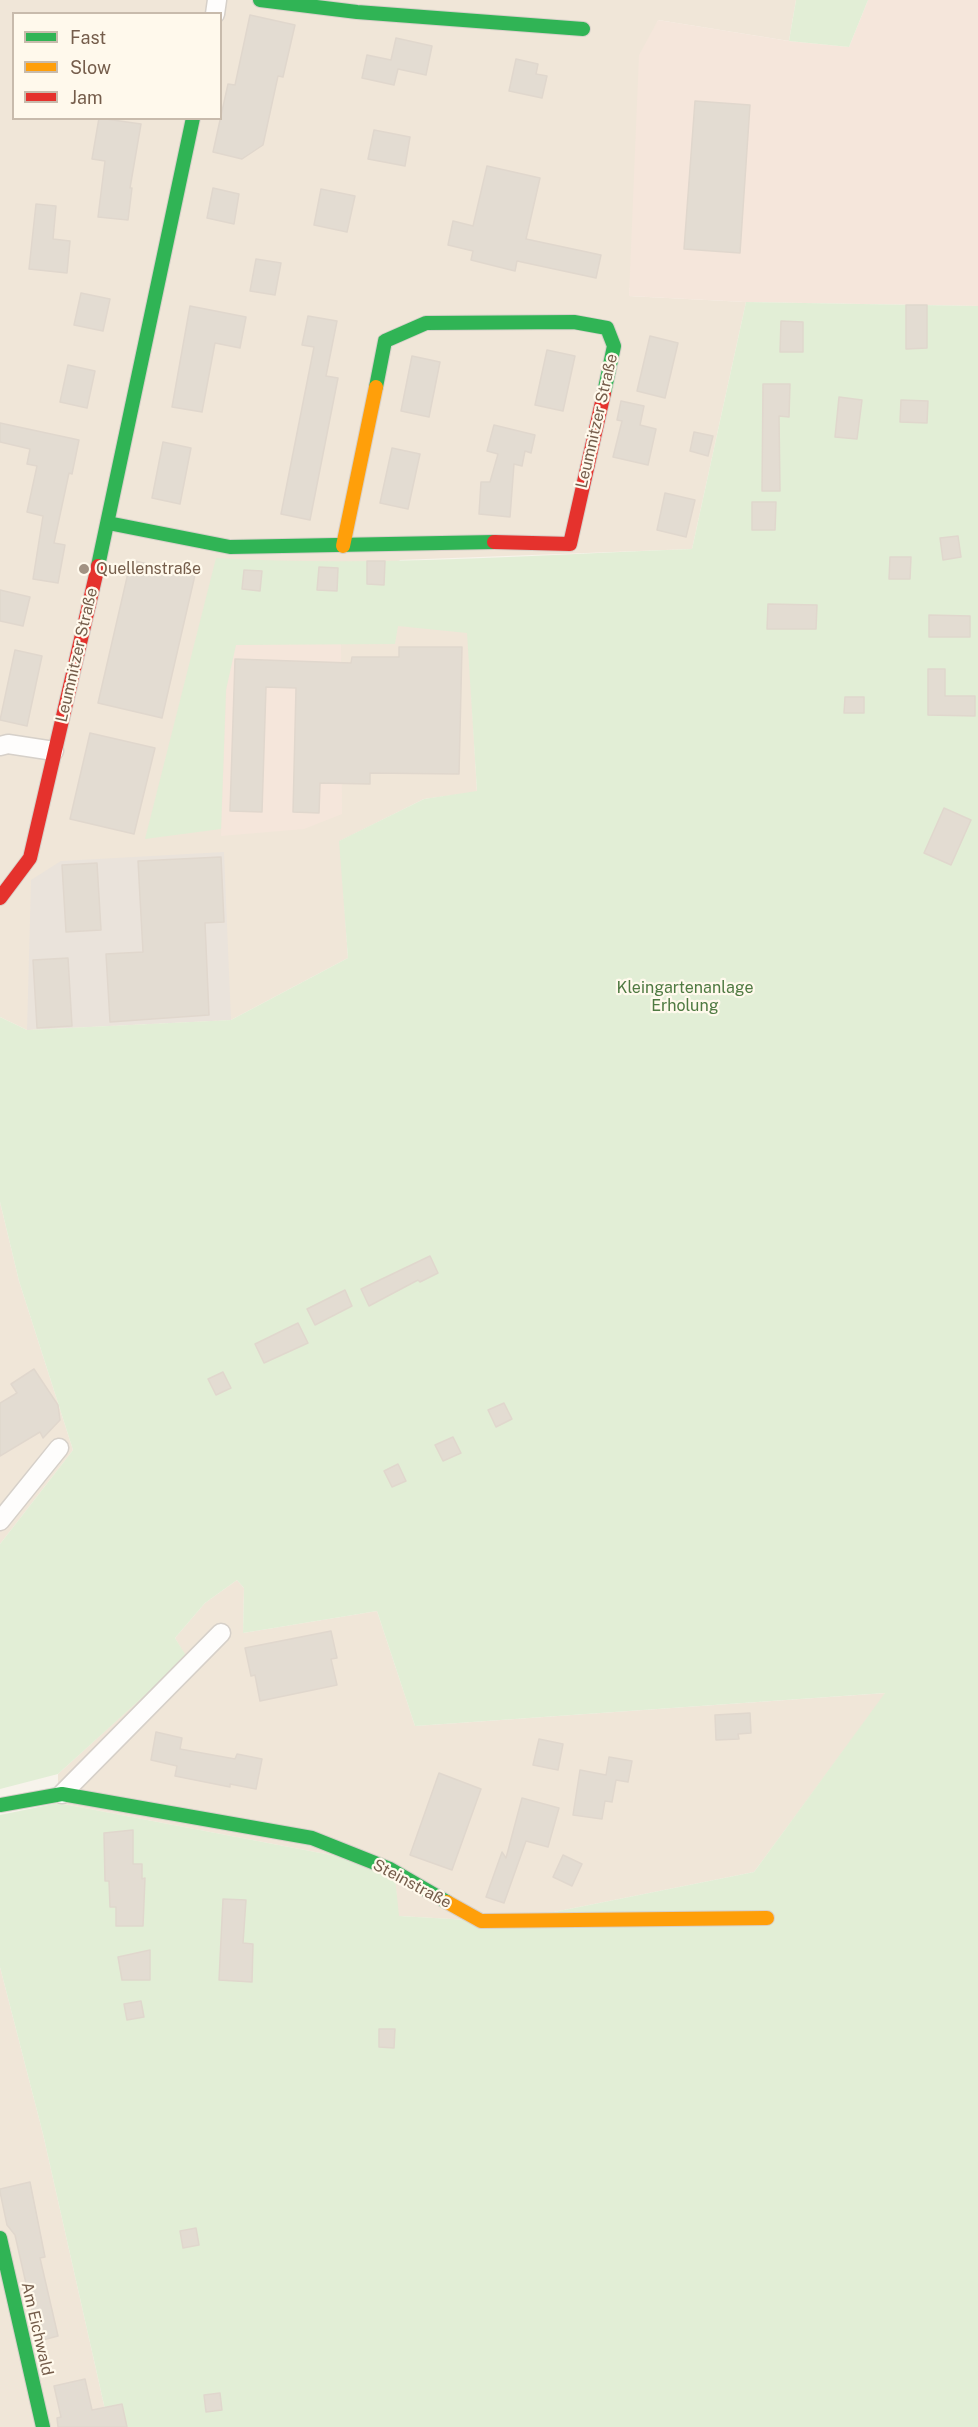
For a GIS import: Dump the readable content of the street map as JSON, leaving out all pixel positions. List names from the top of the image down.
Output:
{
  "streets": {
    "street": ["Leumnitzer Straße", "Steinstraße", "Am Eichwald"]
  },
  "parks": ["Kleingartenanlage Erholung"],
  "places": ["Quellenstraße"],
  "legend": ["Fast", "Slow", "Jam"]
}
